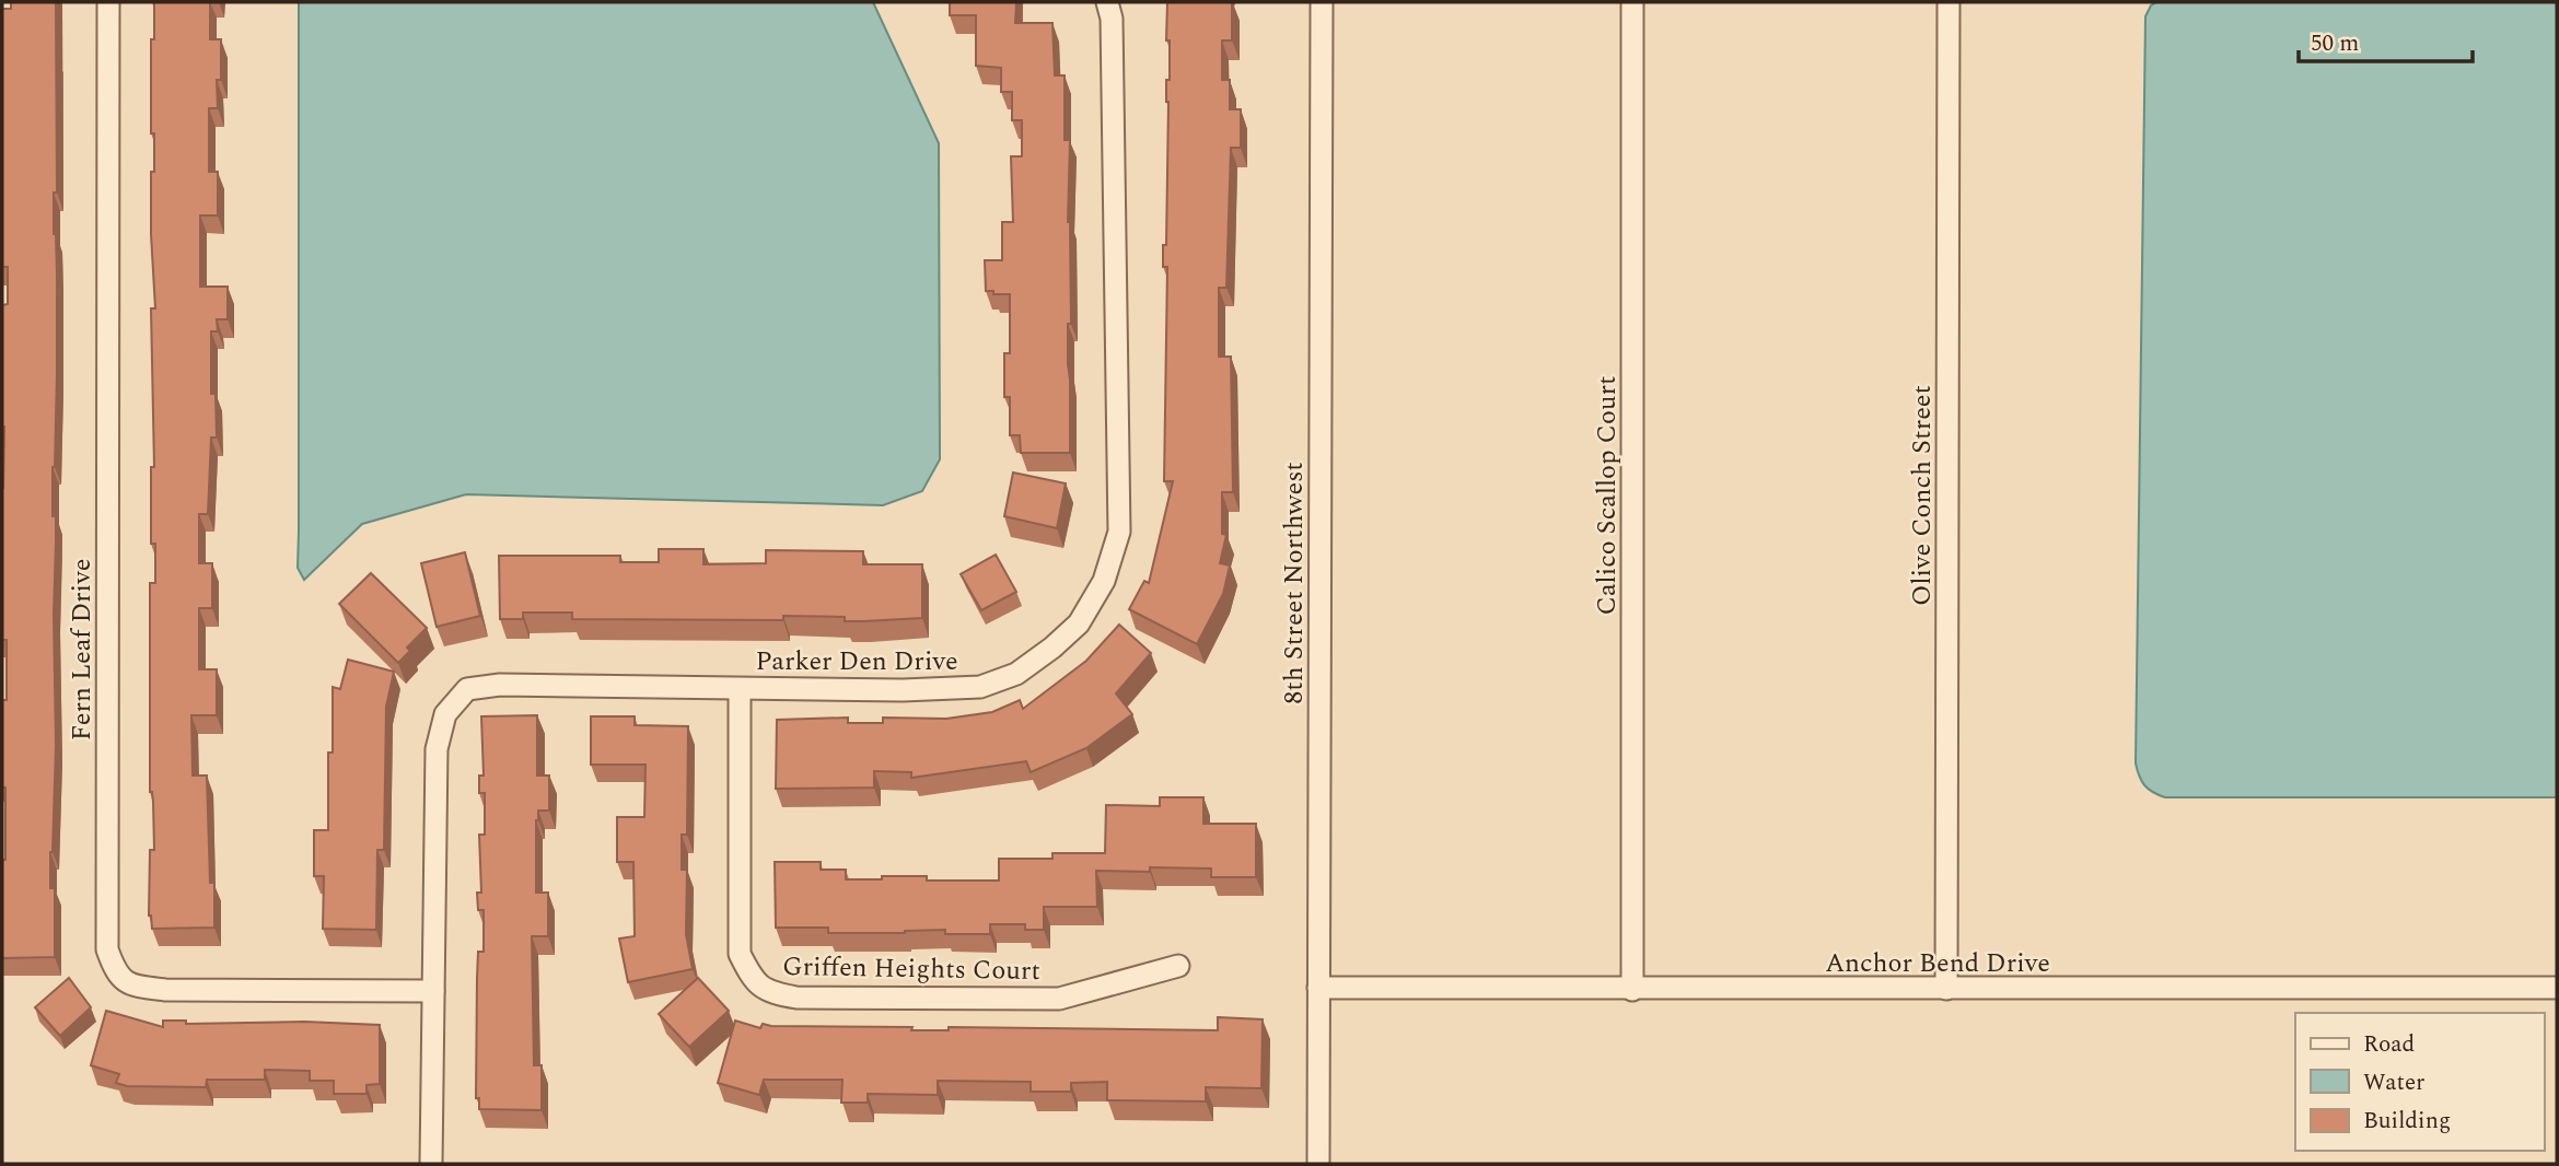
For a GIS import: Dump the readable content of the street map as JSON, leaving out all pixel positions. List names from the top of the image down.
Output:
{
  "streets": {
    "street": [
      "Calico Scallop Court",
      "Olive Conch Street",
      "8th Street Northwest",
      "Fern Leaf Drive",
      "Parker Den Drive",
      "Anchor Bend Drive",
      "Griffen Heights Court"
    ]
  },
  "crossings": [
    ["Calico Scallop Court", "Anchor Bend Drive"],
    ["Olive Conch Street", "Anchor Bend Drive"],
    ["8th Street Northwest", "Anchor Bend Drive"],
    ["Fern Leaf Drive", "Parker Den Drive"],
    ["Parker Den Drive", "Griffen Heights Court"]
  ],
  "legend": ["Road", "Water", "Building"],
  "scale_bar": "50 m"
}
